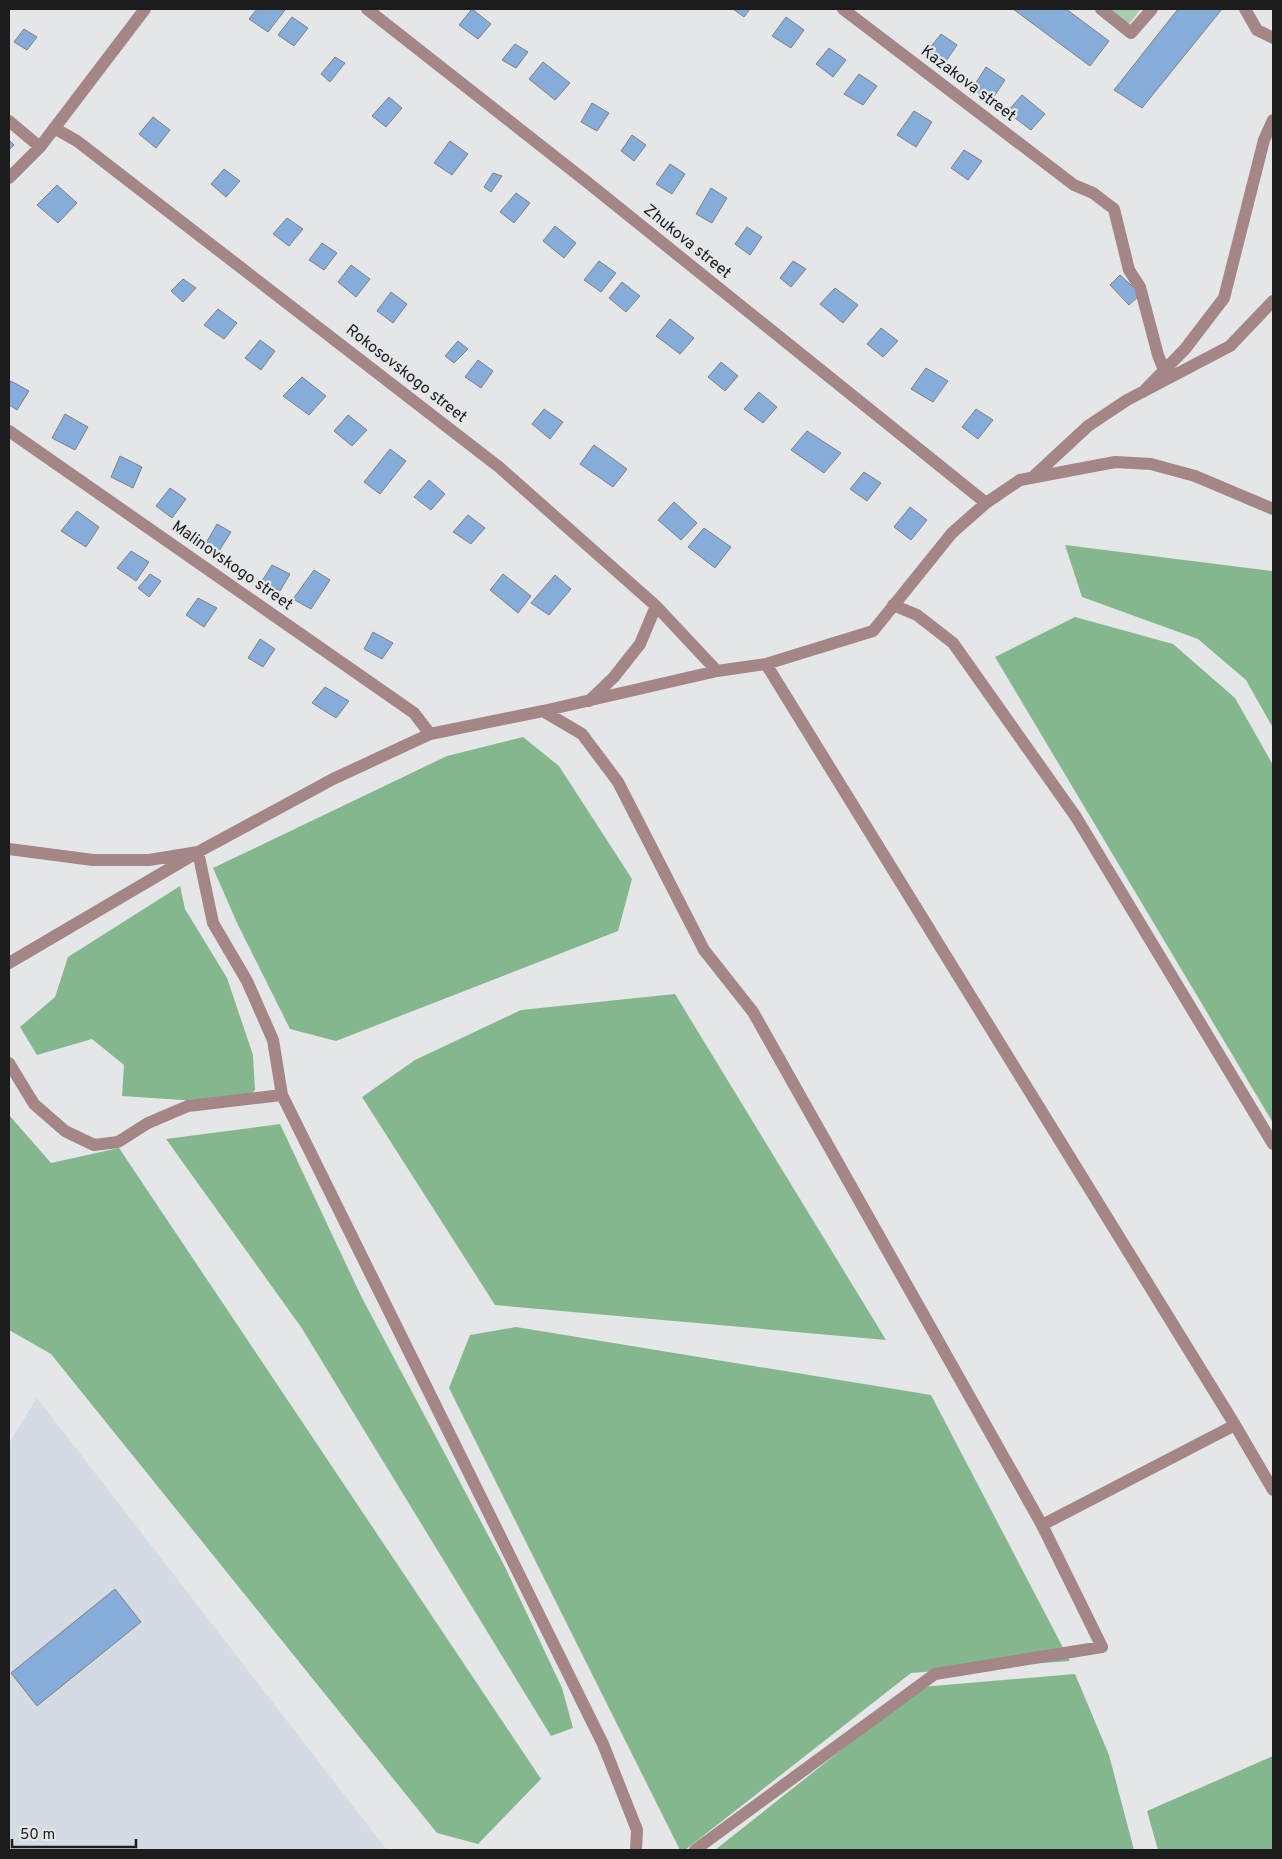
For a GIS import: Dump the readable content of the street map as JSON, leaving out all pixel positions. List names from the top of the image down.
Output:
{
  "streets": {
    "street": [
      "Kazakova street",
      "Zhukova street",
      "Rokosovskogo street",
      "Malinovskogo street"
    ]
  },
  "scale_bar": "50 m"
}
